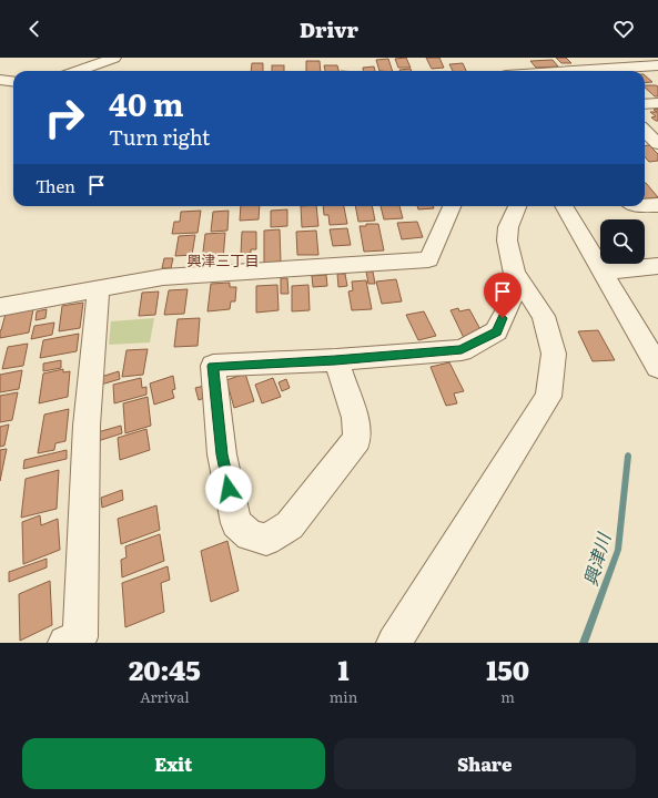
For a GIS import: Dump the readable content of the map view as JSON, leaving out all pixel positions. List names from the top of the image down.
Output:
{
  "districts": ["興津三丁目"],
  "water": ["興津川"],
  "page": {
    "header": "Drivr",
    "turn": ["40 m", "Turn right"],
    "then": "Then",
    "eta": [
      "20:45",
      "Arrival",
      "1",
      "min",
      "150",
      "m"
    ],
    "buttons": ["Exit", "Share"]
  }
}
